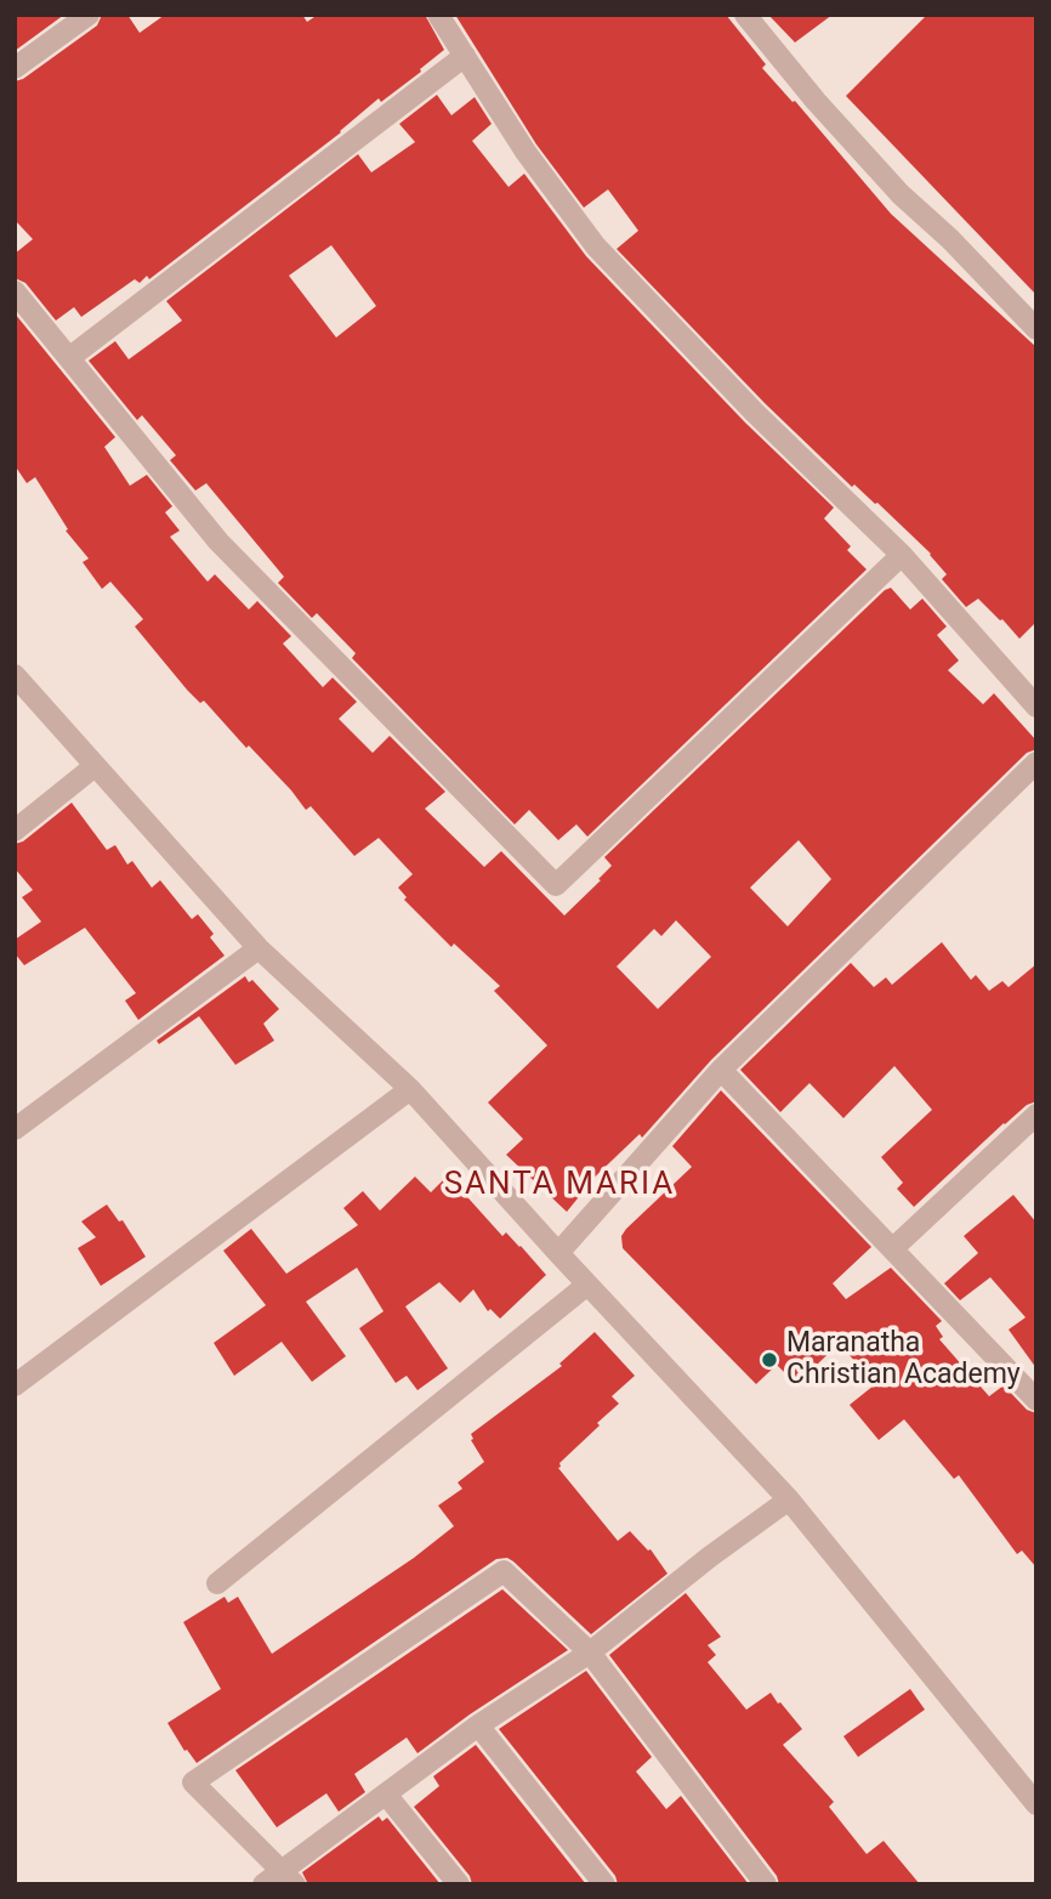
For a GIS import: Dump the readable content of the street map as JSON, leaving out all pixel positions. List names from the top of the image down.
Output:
{
  "districts": ["SANTA MARIA"],
  "places": ["Maranatha Christian Academy"]
}
